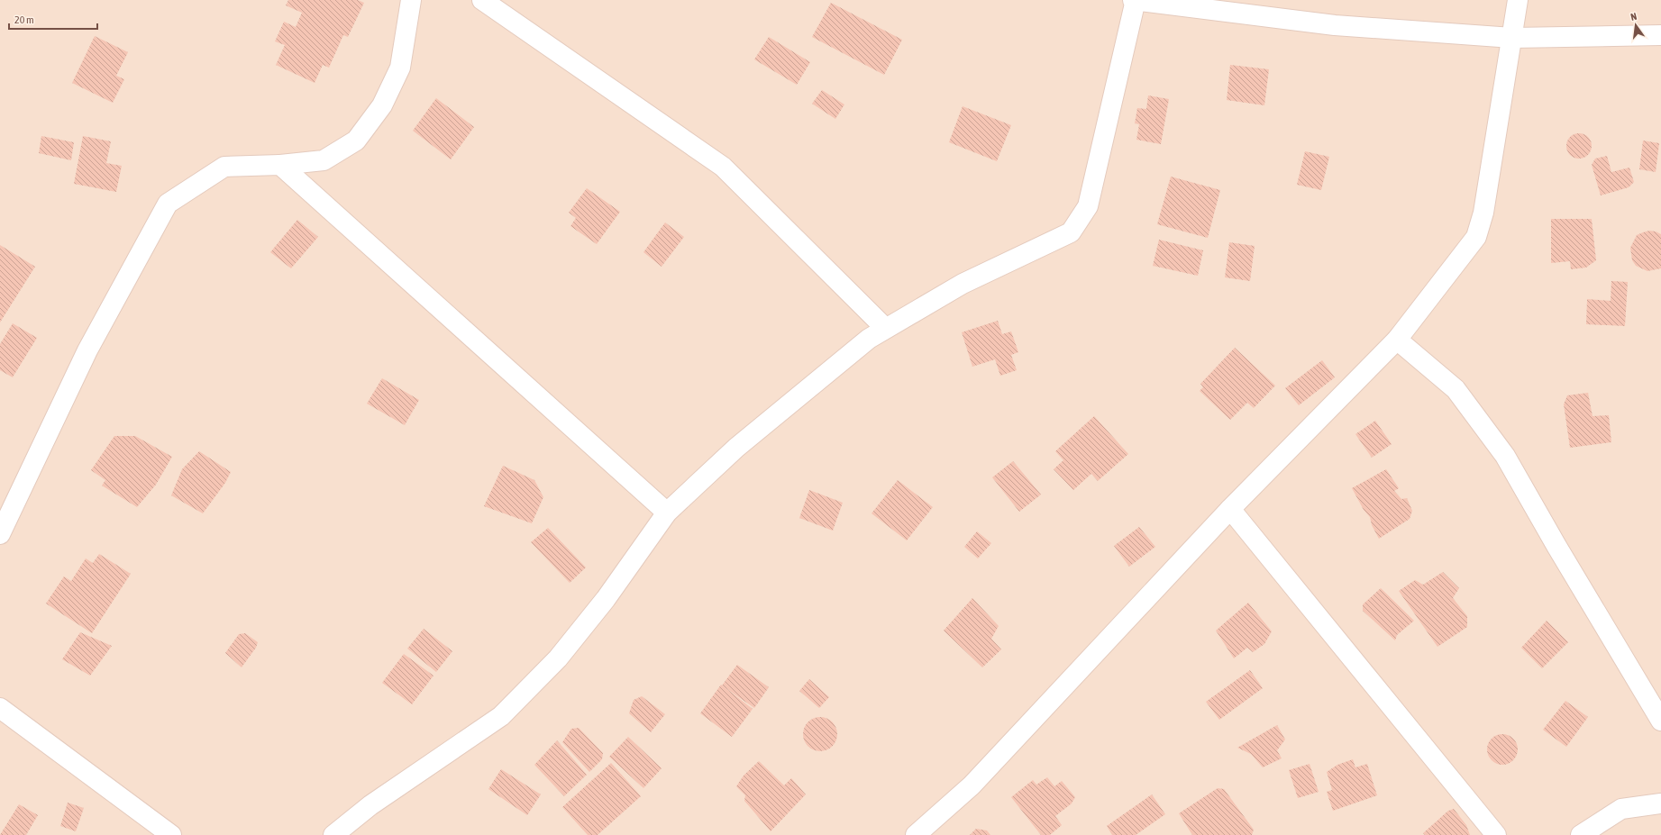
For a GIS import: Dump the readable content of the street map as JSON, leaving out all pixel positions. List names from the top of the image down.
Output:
{
  "scale_bar": "20 m",
  "north": "top"
}
